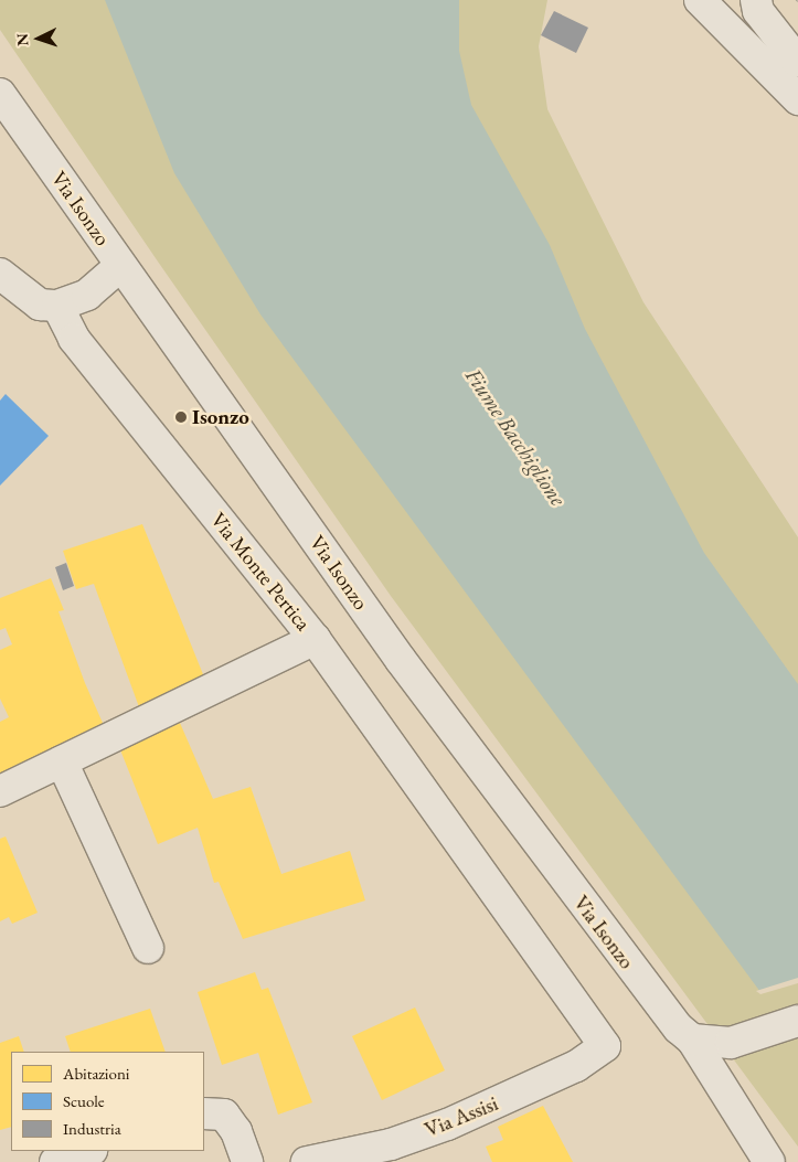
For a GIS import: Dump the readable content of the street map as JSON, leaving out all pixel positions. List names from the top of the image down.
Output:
{
  "streets": {
    "street": ["Via Isonzo", "Via Monte Pertica", "Via Assisi"]
  },
  "crossings": [
    ["Via Monte Pertica", "Via Assisi"]
  ],
  "water": ["Fiume Bacchiglione"],
  "places": ["Isonzo"],
  "legend": ["Abitazioni", "Scuole", "Industria"],
  "north": "left"
}
